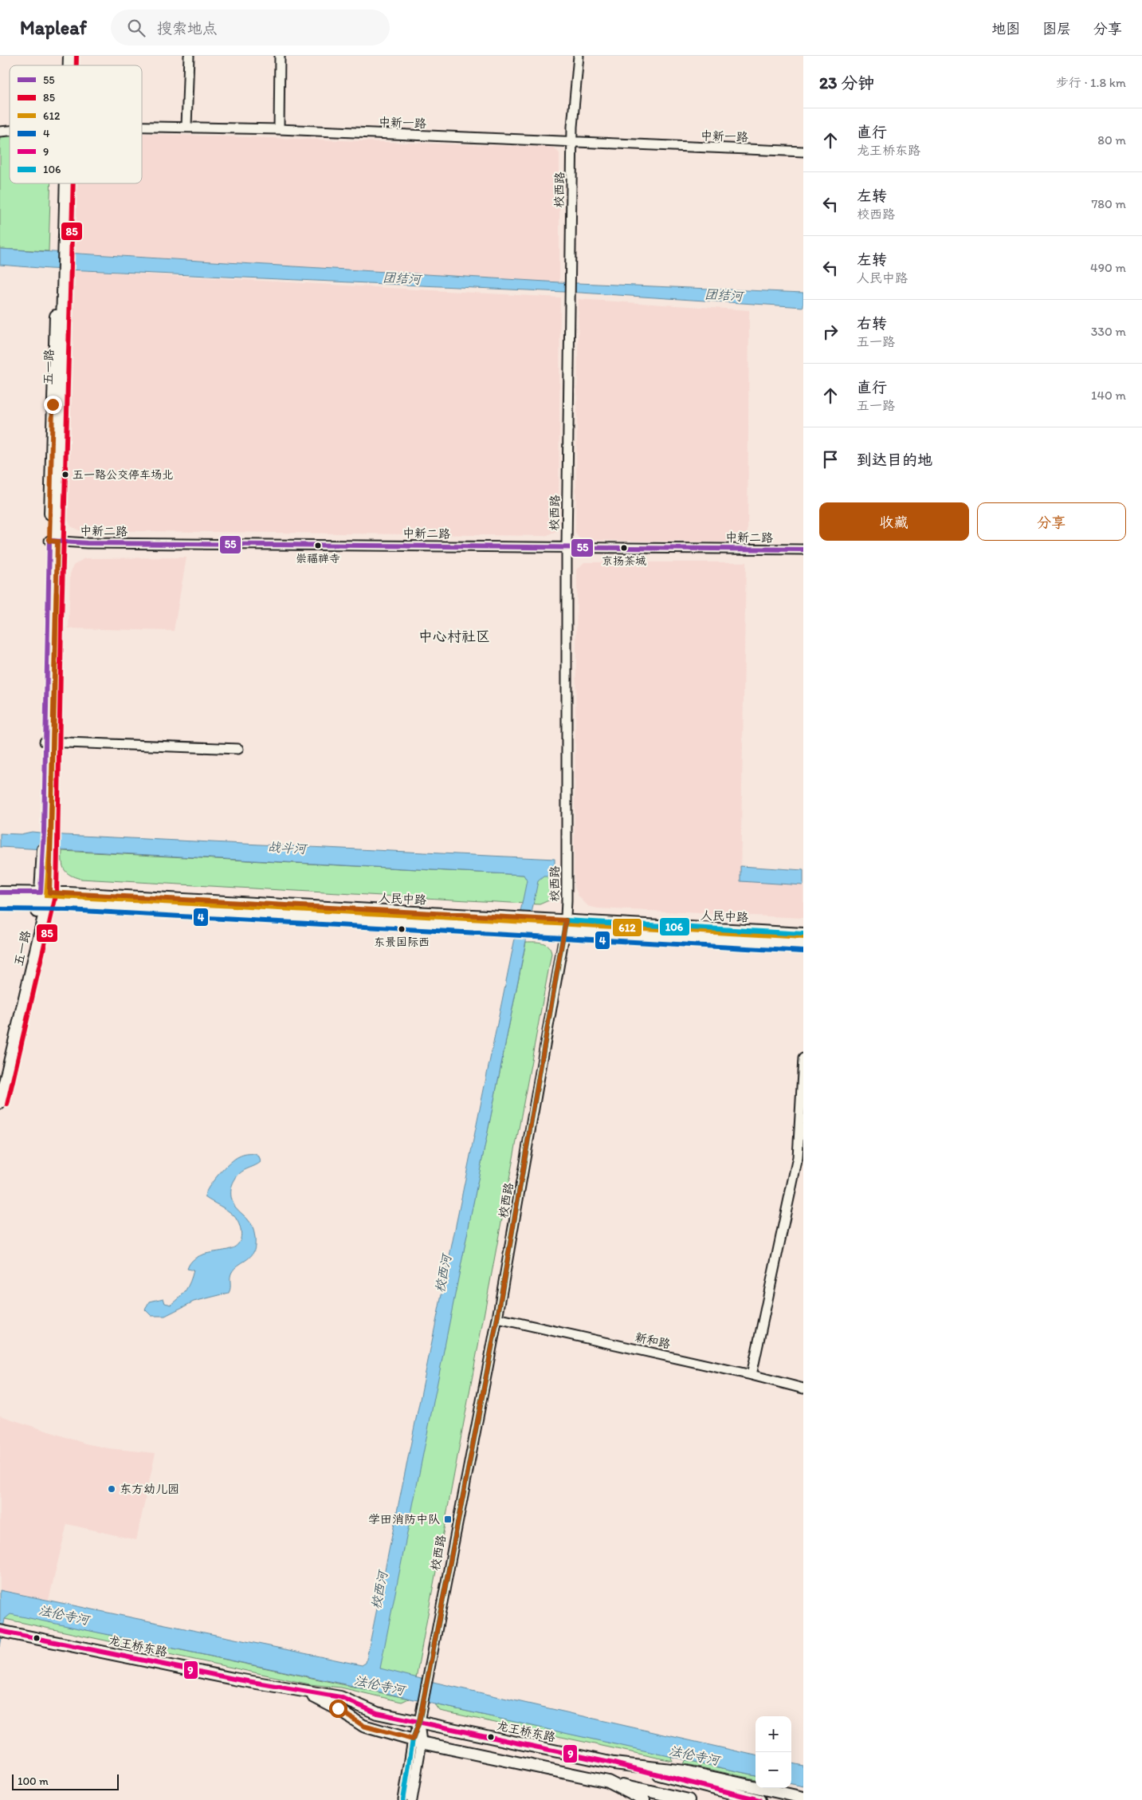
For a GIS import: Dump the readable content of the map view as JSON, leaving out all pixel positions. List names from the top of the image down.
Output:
{
  "streets": {
    "main road": ["五一路", "人民中路", "龙王桥东路"],
    "street": [
      "中新一路",
      "校西路",
      "中新二路",
      "新和路"
    ]
  },
  "crossings": [
    ["中新一路", "校西路"],
    ["校西路", "中新二路"],
    ["校西路", "人民中路"],
    ["校西路", "新和路"],
    ["校西路", "龙王桥东路"],
    ["五一路", "中新二路"],
    ["五一路", "人民中路"]
  ],
  "districts": ["中心村社区"],
  "water": [
    "团结河",
    "战斗河",
    "校西河",
    "法伦寺河"
  ],
  "places": {
    "other": [
      "五一路公交停车场北",
      "崇福禅寺",
      "京扬茶城",
      "东景国际西",
      "东方幼儿园"
    ],
    "transit": ["学田消防中队"]
  },
  "lines": [
    "transit line 85",
    "transit line 55",
    "transit line 612",
    "transit line 4",
    "transit line 106",
    "transit line 9"
  ],
  "legend": [
    "55",
    "85",
    "612",
    "4",
    "9",
    "106"
  ],
  "scale_bar": "100 m",
  "page": {
    "header": "Mapleaf",
    "search": "搜索地点",
    "nav": ["地图", "图层", "分享"],
    "heading": ["23 分钟", "步行 · 1.8 km"],
    "list": [
      ["直行", "龙王桥东路", "80 m"],
      ["左转", "校西路", "780 m"],
      ["左转", "人民中路", "490 m"],
      ["右转", "五一路", "330 m"],
      ["直行", "五一路", "140 m"],
      "到达目的地"
    ],
    "buttons": ["收藏", "分享"],
    "map_buttons": ["+", "−"],
    "scale": "100 m"
  }
}
